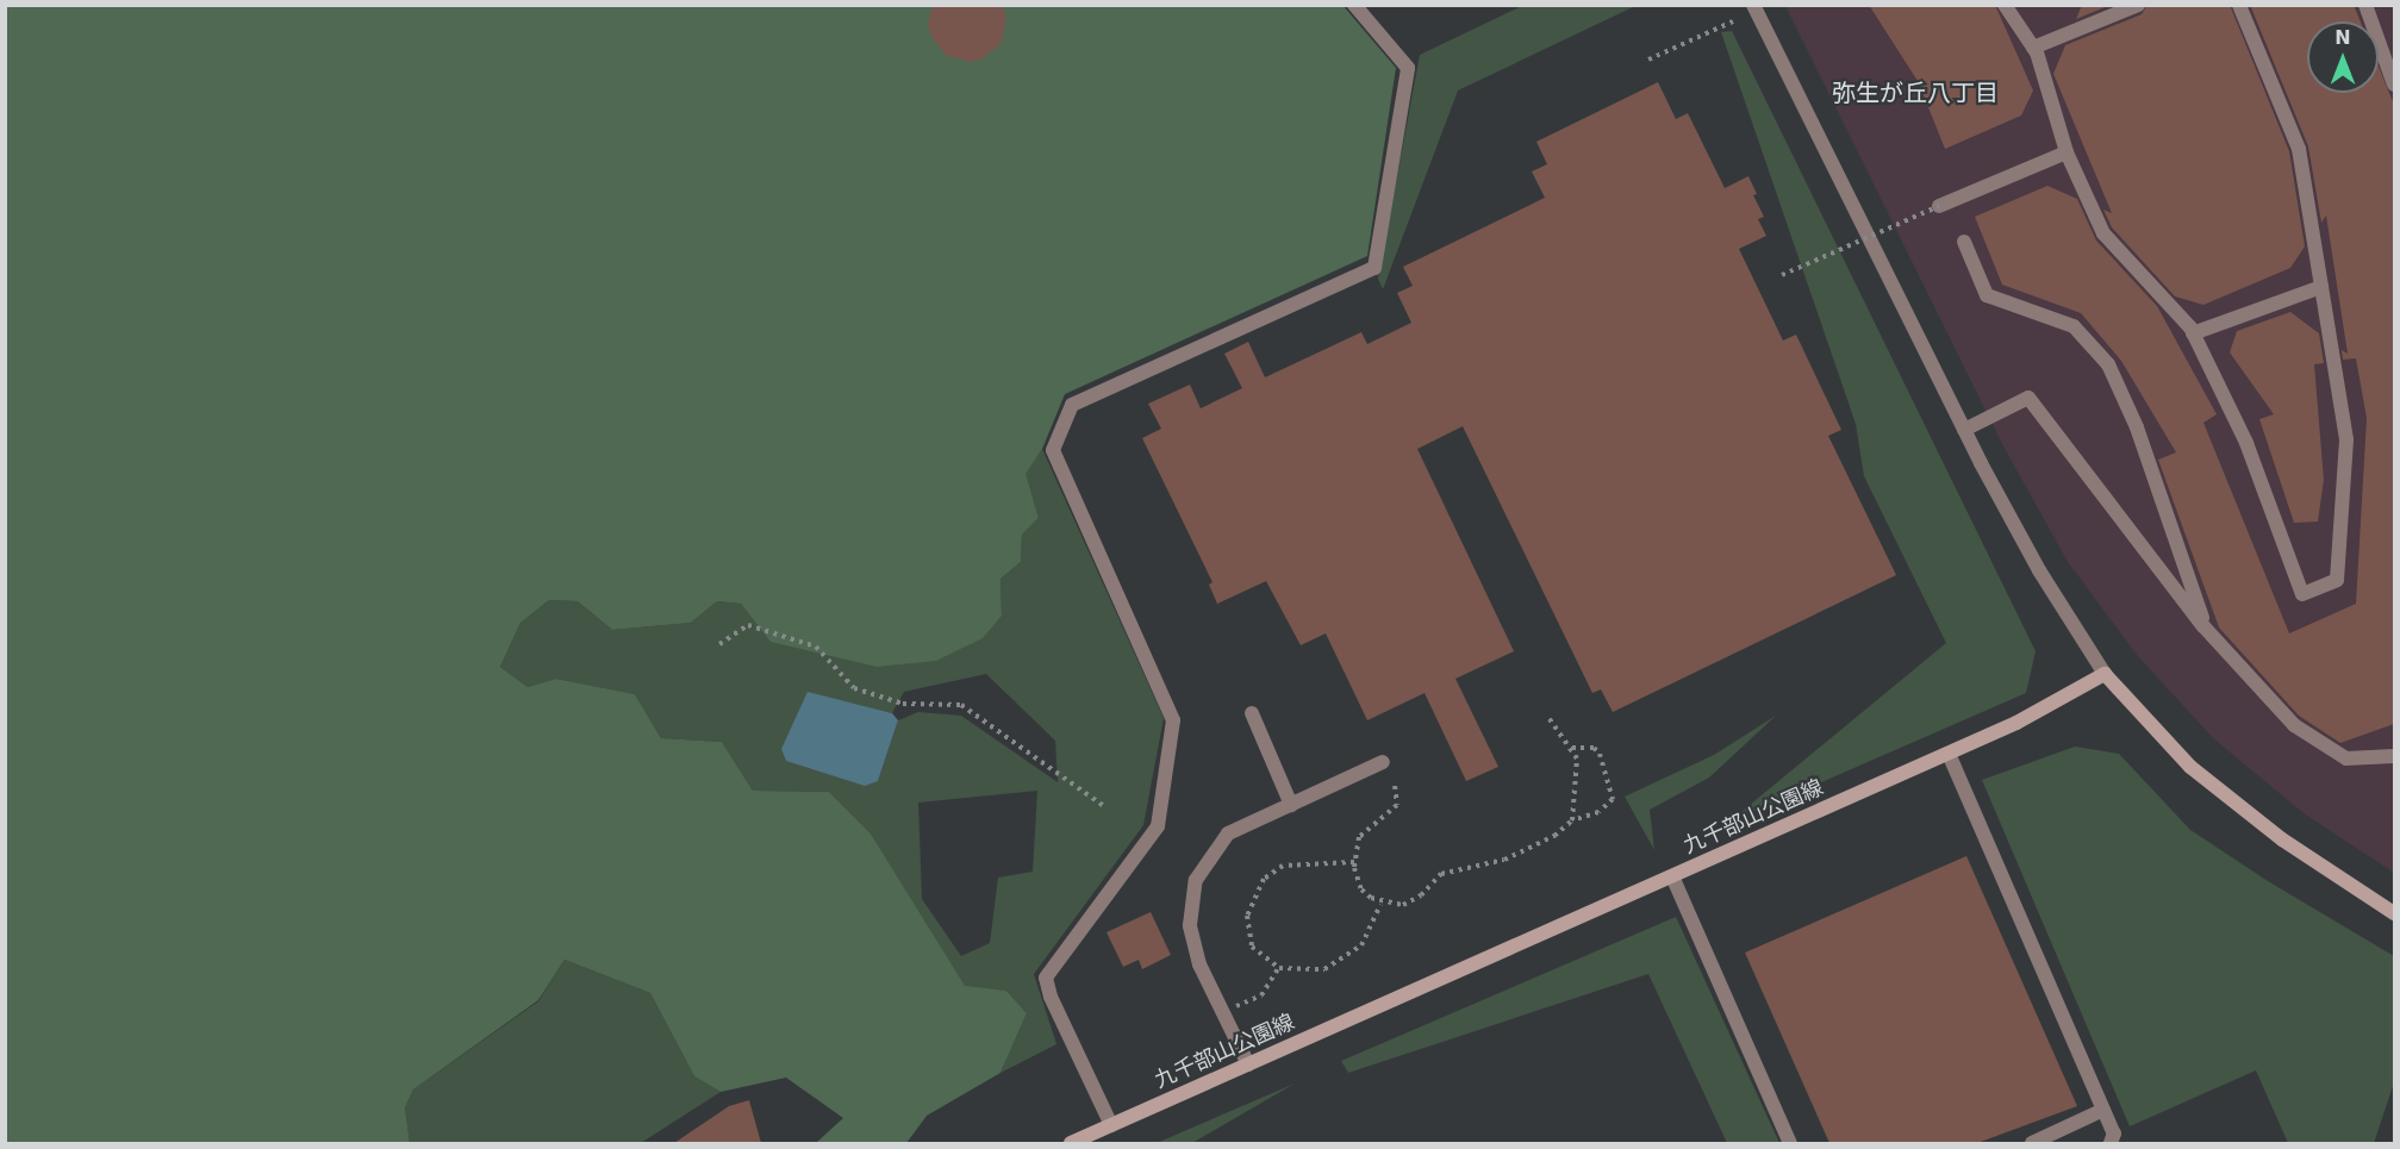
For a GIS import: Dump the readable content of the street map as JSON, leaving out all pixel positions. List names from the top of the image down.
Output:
{
  "streets": {
    "main road": ["九千部山公園線"]
  },
  "districts": ["弥生が丘八丁目"],
  "north": "top"
}
